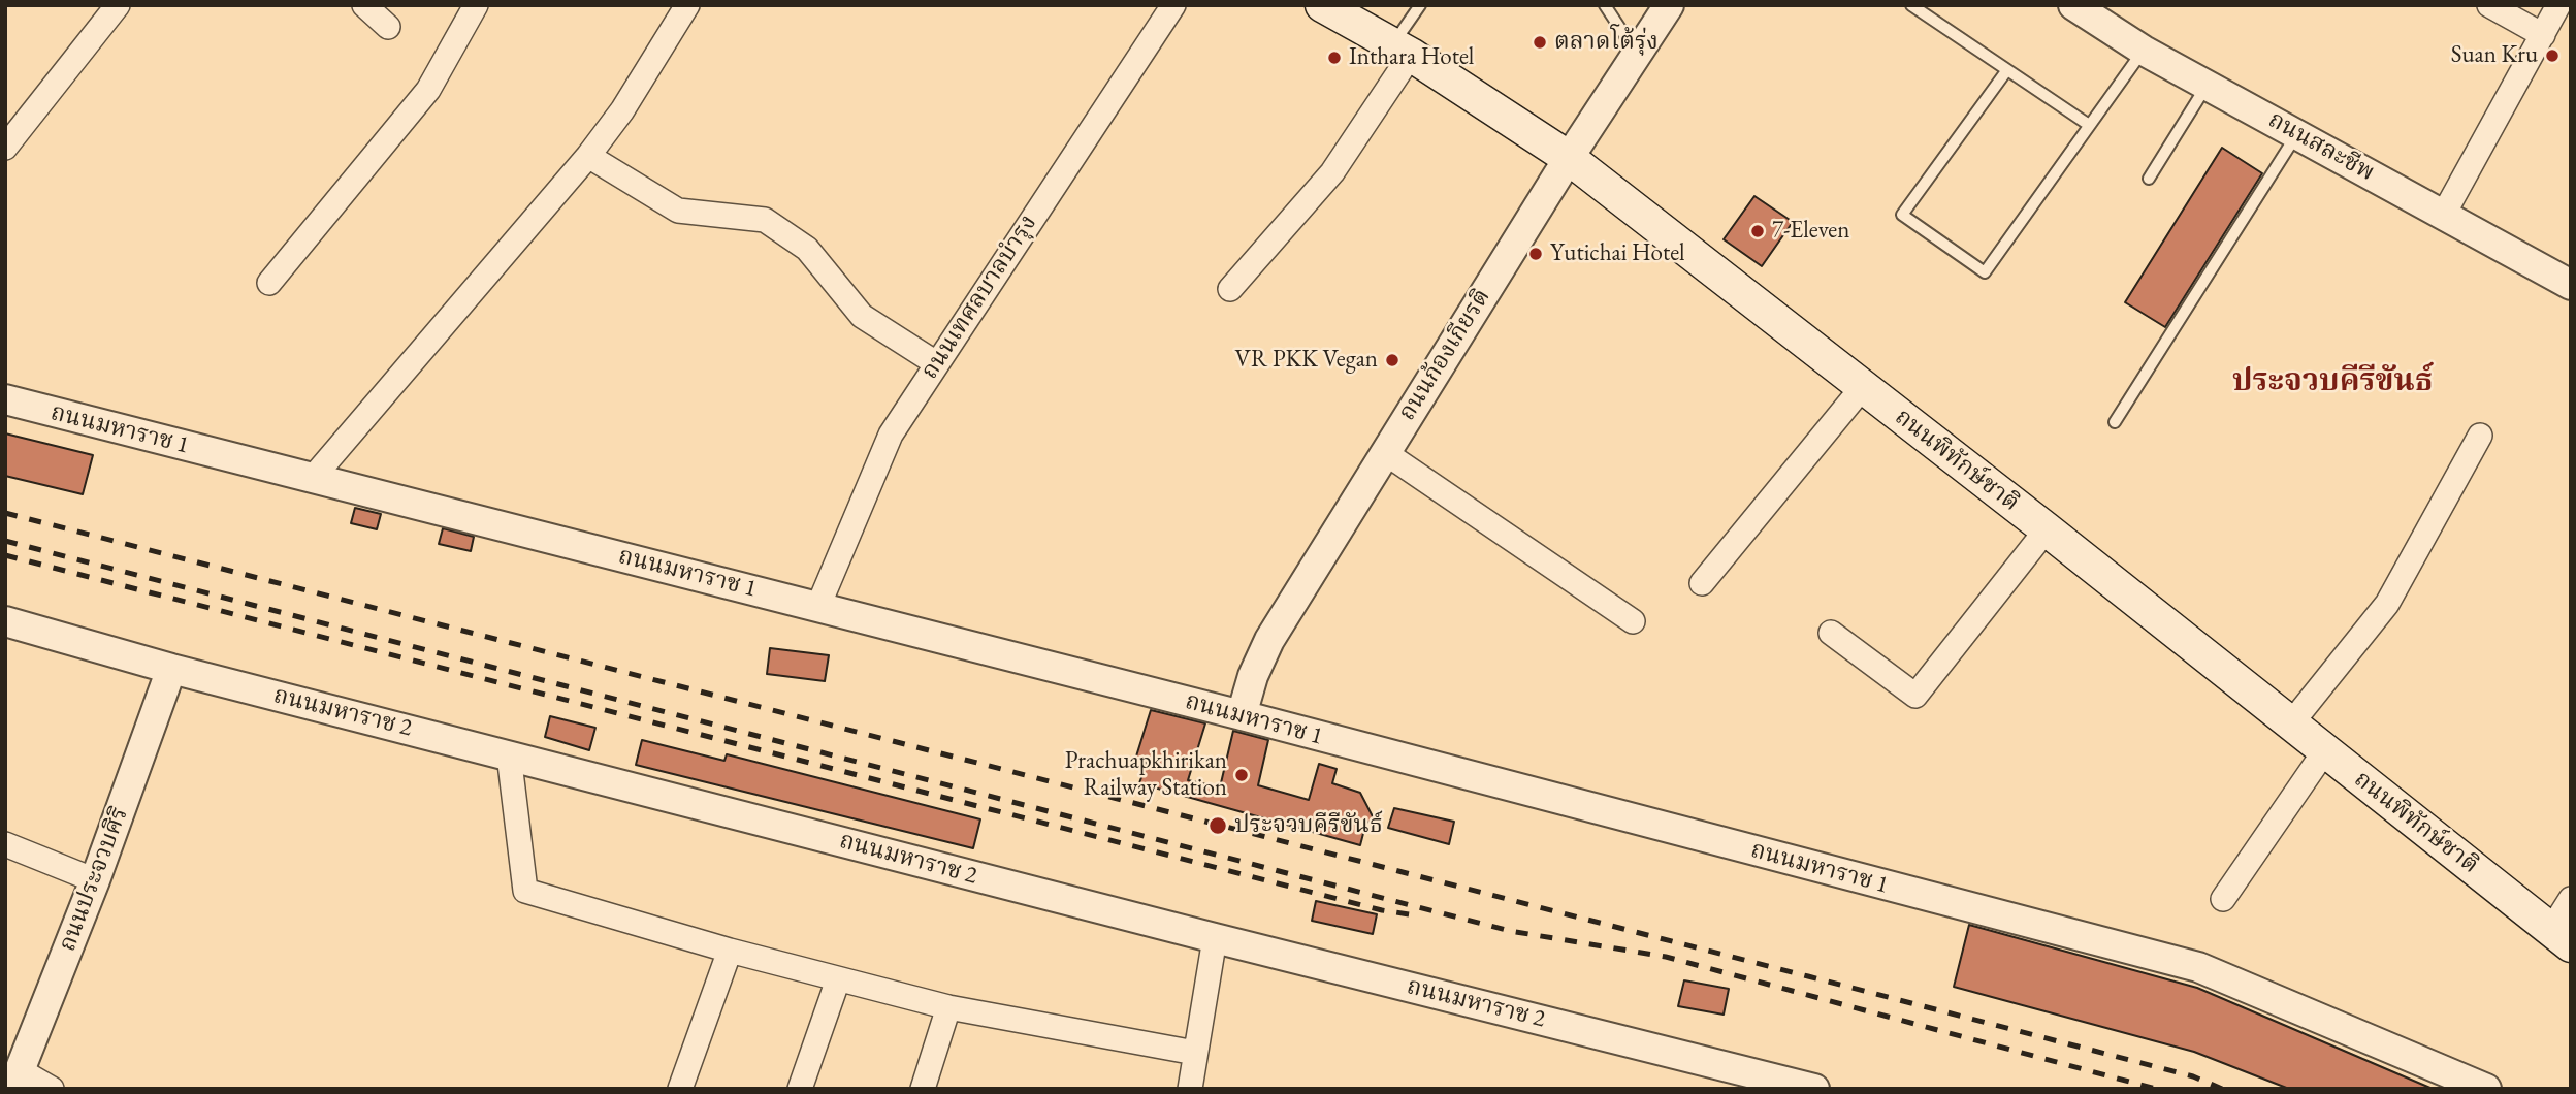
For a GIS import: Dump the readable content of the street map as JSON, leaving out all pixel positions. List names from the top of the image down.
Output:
{
  "streets": {
    "main road": ["ถนนพิทักษ์ชาติ"],
    "street": [
      "ถนนสละชีพ",
      "ถนนเทศลบาลบำรุง",
      "ถนนก้องเกียรติ",
      "ถนนมหาราช 1",
      "ถนนมหาราช 2",
      "ถนนประจวบศิริ"
    ]
  },
  "crossings": [
    ["ถนนเทศลบาลบำรุง", "ถนนมหาราช 1"],
    ["ถนนก้องเกียรติ", "ถนนมหาราช 1"],
    ["ถนนก้องเกียรติ", "ถนนพิทักษ์ชาติ"],
    ["ถนนมหาราช 2", "ถนนประจวบศิริ"]
  ],
  "districts": ["ประจวบคีรีขันธ์"],
  "places": [
    "ตลาดโต้รุ่ง",
    "Suan Kru",
    "Inthara Hotel",
    "7-Eleven",
    "Yutichai Hotel",
    "VR PKK Vegan",
    "Prachuapkhirikan Railway Station",
    "ประจวบคีรีขันธ์"
  ]
}
